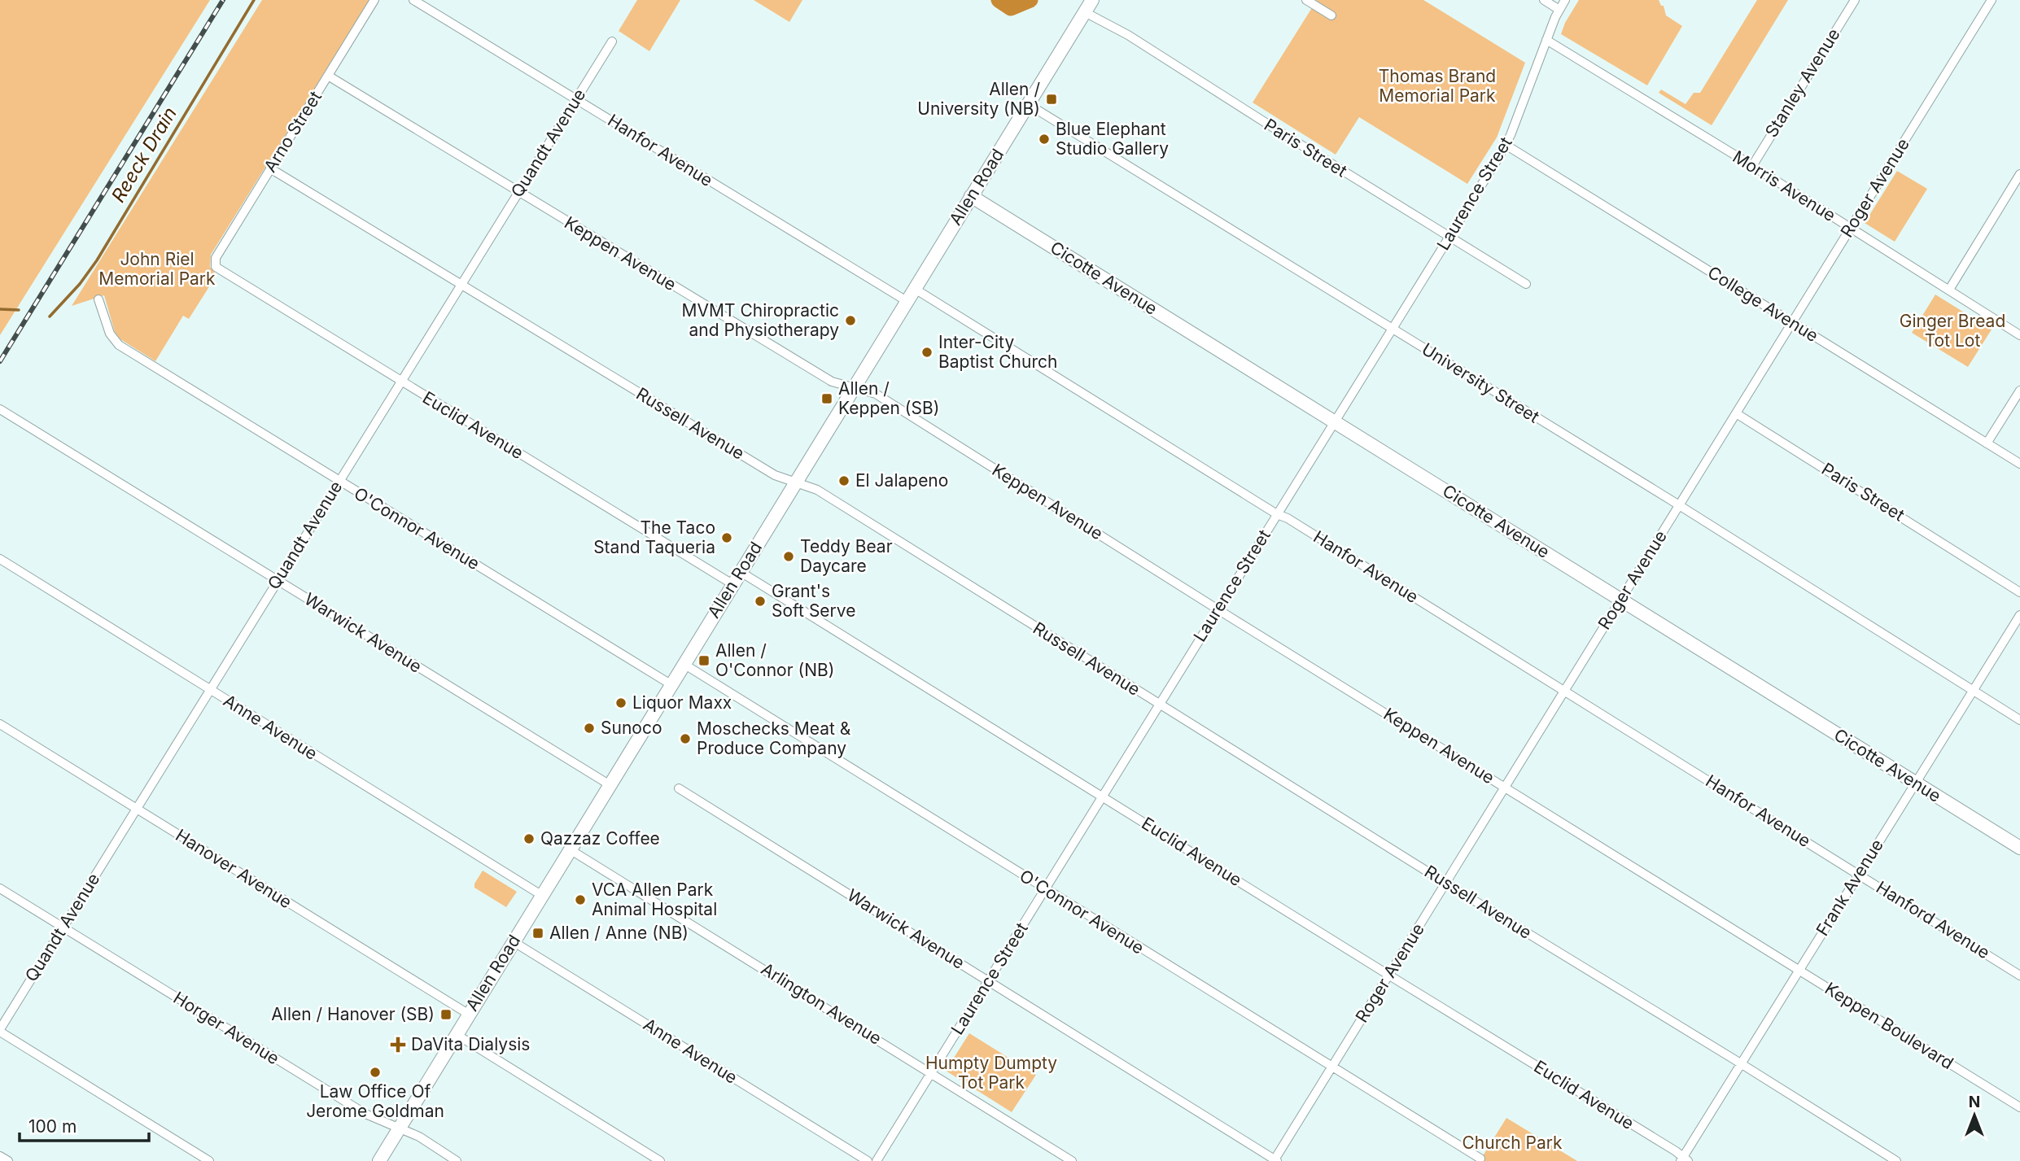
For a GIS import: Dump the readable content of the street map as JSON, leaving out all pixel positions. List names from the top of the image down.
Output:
{
  "streets": {
    "main road": ["Allen Road", "Cicotte Avenue"],
    "street": [
      "Stanley Avenue",
      "Arno Street",
      "Quandt Avenue",
      "Paris Street",
      "Hanfor Avenue",
      "Morris Avenue",
      "Roger Avenue",
      "Laurence Street",
      "Keppen Avenue",
      "College Avenue",
      "University Street",
      "Russell Avenue",
      "Euclid Avenue",
      "O'Connor Avenue",
      "Warwick Avenue",
      "Anne Avenue",
      "Hanover Avenue",
      "Frank Avenue",
      "Hanford Avenue",
      "Arlington Avenue",
      "Keppen Boulevard",
      "Horger Avenue"
    ]
  },
  "crossings": [
    ["Stanley Avenue", "Morris Avenue"],
    ["Arno Street", "Keppen Avenue"],
    ["Arno Street", "Russell Avenue"],
    ["Arno Street", "Euclid Avenue"],
    ["Quandt Avenue", "Hanfor Avenue"],
    ["Quandt Avenue", "Keppen Avenue"],
    ["Quandt Avenue", "Russell Avenue"],
    ["Quandt Avenue", "Euclid Avenue"],
    ["Quandt Avenue", "O'Connor Avenue"],
    ["Quandt Avenue", "Warwick Avenue"],
    ["Quandt Avenue", "Anne Avenue"],
    ["Quandt Avenue", "Hanover Avenue"],
    ["Quandt Avenue", "Horger Avenue"],
    ["Paris Street", "Allen Road"],
    ["Paris Street", "Roger Avenue"],
    ["Paris Street", "Laurence Street"],
    ["Hanfor Avenue", "Allen Road"],
    ["Hanfor Avenue", "Roger Avenue"],
    ["Hanfor Avenue", "Laurence Street"],
    ["Hanfor Avenue", "Hanford Avenue"],
    ["Morris Avenue", "Roger Avenue"],
    ["Morris Avenue", "Laurence Street"],
    ["Allen Road", "Keppen Avenue"],
    ["Allen Road", "Cicotte Avenue"],
    ["Allen Road", "University Street"],
    ["Allen Road", "Russell Avenue"],
    ["Allen Road", "Euclid Avenue"],
    ["Allen Road", "O'Connor Avenue"],
    ["Allen Road", "Warwick Avenue"],
    ["Allen Road", "Anne Avenue"],
    ["Allen Road", "Hanover Avenue"],
    ["Allen Road", "Arlington Avenue"],
    ["Allen Road", "Horger Avenue"],
    ["Roger Avenue", "Keppen Avenue"],
    ["Roger Avenue", "Cicotte Avenue"],
    ["Roger Avenue", "College Avenue"],
    ["Roger Avenue", "University Street"],
    ["Roger Avenue", "Russell Avenue"],
    ["Roger Avenue", "Euclid Avenue"],
    ["Roger Avenue", "O'Connor Avenue"],
    ["Roger Avenue", "Warwick Avenue"],
    ["Laurence Street", "Keppen Avenue"],
    ["Laurence Street", "Cicotte Avenue"],
    ["Laurence Street", "College Avenue"],
    ["Laurence Street", "University Street"],
    ["Laurence Street", "Russell Avenue"],
    ["Laurence Street", "Euclid Avenue"],
    ["Laurence Street", "O'Connor Avenue"],
    ["Laurence Street", "Warwick Avenue"],
    ["Laurence Street", "Arlington Avenue"],
    ["Keppen Avenue", "Keppen Boulevard"],
    ["Cicotte Avenue", "Frank Avenue"],
    ["University Street", "Frank Avenue"],
    ["Russell Avenue", "Frank Avenue"],
    ["Euclid Avenue", "Frank Avenue"],
    ["Frank Avenue", "Hanford Avenue"],
    ["Frank Avenue", "Keppen Boulevard"]
  ],
  "water": ["Reeck Drain"],
  "parks": [
    "Thomas Brand Memorial Park",
    "John Riel Memorial Park",
    "Ginger Bread Tot Lot",
    "Humpty Dumpty Tot Park",
    "Church Park"
  ],
  "places": {
    "transit": [
      "Allen / University (NB)",
      "Allen / Keppen (SB)",
      "Allen / O'Connor (NB)",
      "Allen / Anne (NB)",
      "Allen / Hanover (SB)"
    ],
    "other": [
      "Blue Elephant Studio Gallery",
      "MVMT Chiropractic and Physiotherapy",
      "Inter-City Baptist Church",
      "El Jalapeno",
      "The Taco Stand Taqueria",
      "Teddy Bear Daycare",
      "Grant's Soft Serve",
      "Liquor Maxx",
      "Sunoco",
      "Moschecks Meat & Produce Company",
      "Qazzaz Coffee",
      "VCA Allen Park Animal Hospital",
      "Law Office Of Jerome Goldman"
    ],
    "health": ["DaVita Dialysis"]
  },
  "scale_bar": "100 m",
  "north": "top"
}
